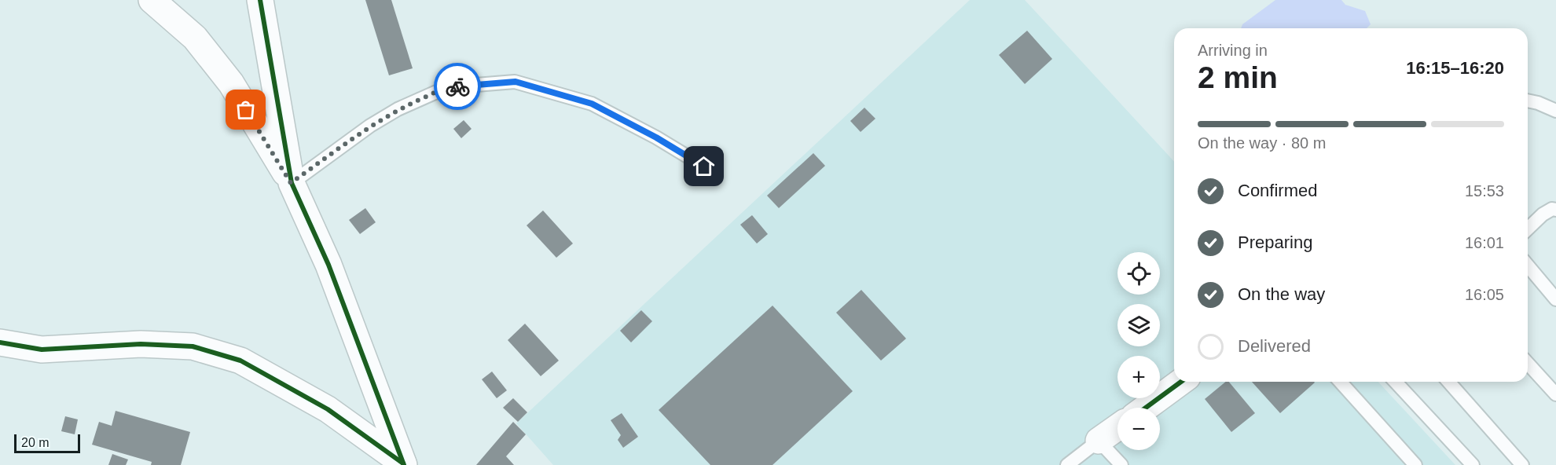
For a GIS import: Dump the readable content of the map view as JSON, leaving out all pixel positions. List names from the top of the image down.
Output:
{
  "scale_bar": "20 m",
  "page": {
    "heading": ["2 min", "Arriving in", "16:15–16:20"],
    "bar": "On the way · 80 m",
    "list": [
      ["Confirmed", "15:53"],
      ["Preparing", "16:01"],
      ["On the way", "16:05"],
      "Delivered"
    ],
    "map_buttons": ["+", "−"],
    "scale": "20 m"
  }
}
